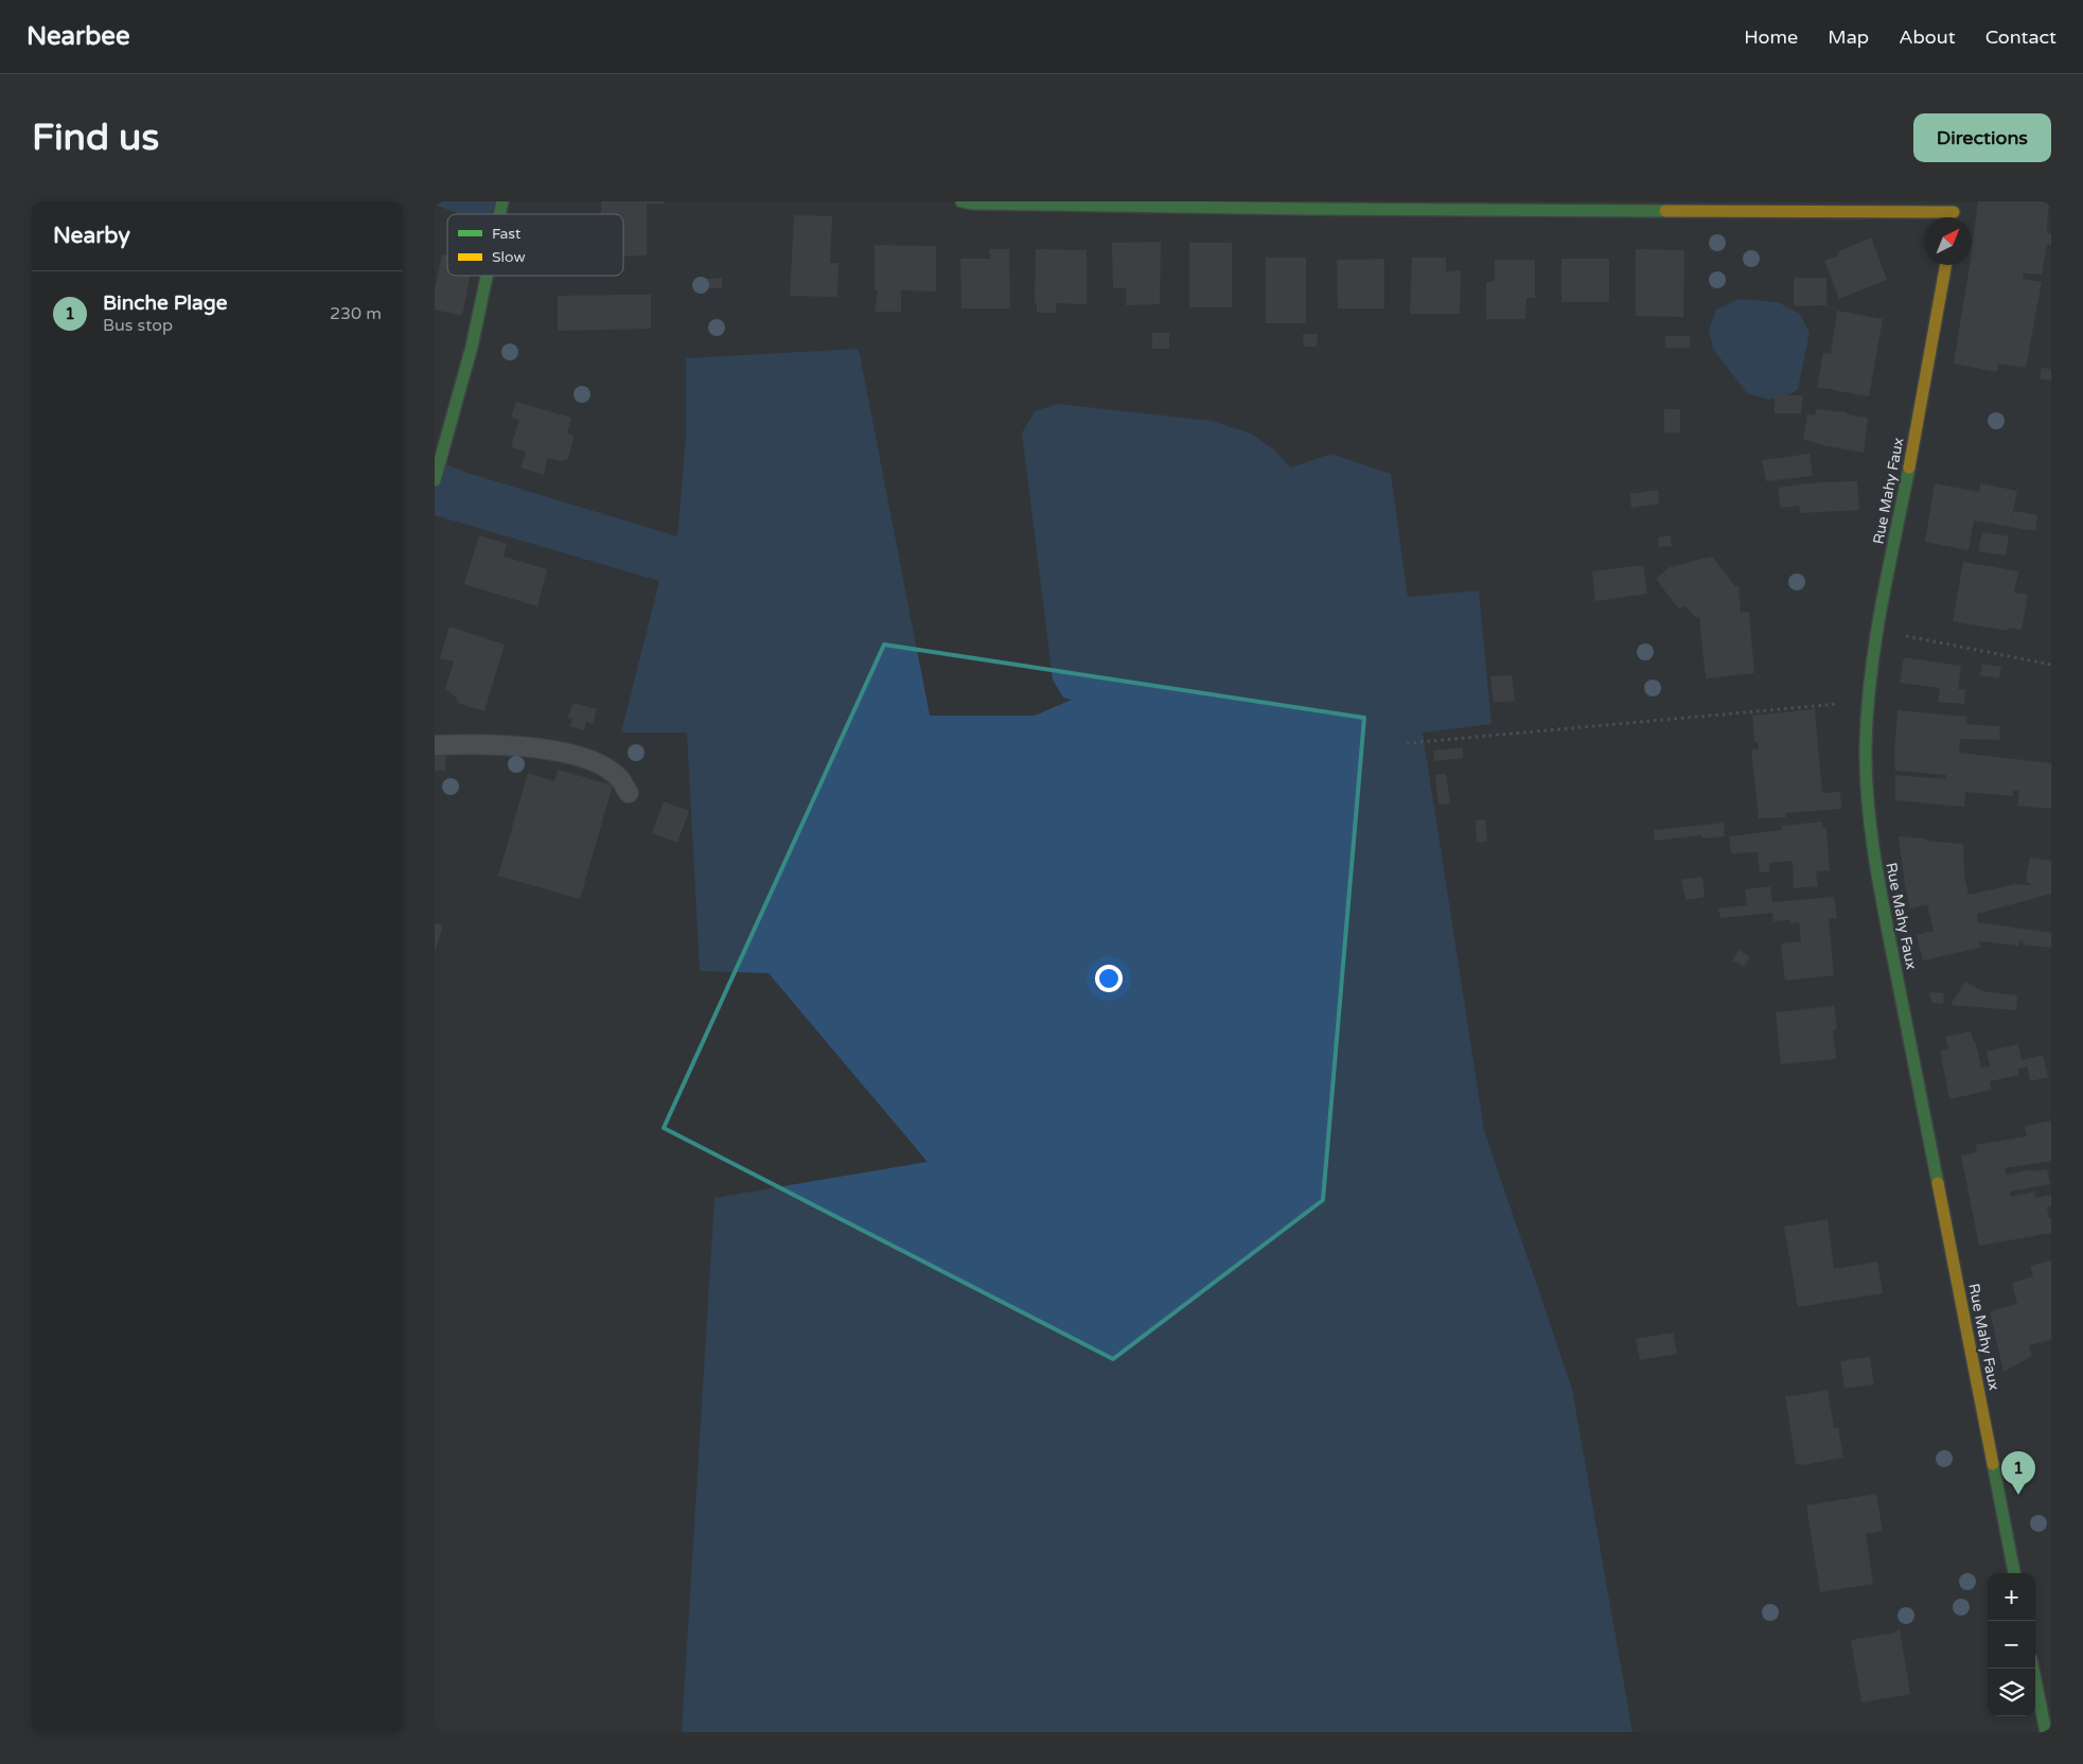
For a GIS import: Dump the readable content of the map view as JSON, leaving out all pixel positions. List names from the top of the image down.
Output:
{
  "streets": {
    "street": ["Rue Mahy Faux"]
  },
  "legend": ["Fast", "Slow"],
  "north": "top right",
  "page": {
    "header": "Nearbee",
    "nav": [
      "Home",
      "Map",
      "About",
      "Contact"
    ],
    "buttons": "Directions",
    "title": "Find us",
    "heading": "Nearby",
    "list": [
      {
        "mark": "1",
        "name": "Binche Plage",
        "note": "Bus stop",
        "value": "230 m"
      }
    ],
    "pins": "1",
    "map_buttons": ["+", "−"]
  }
}
